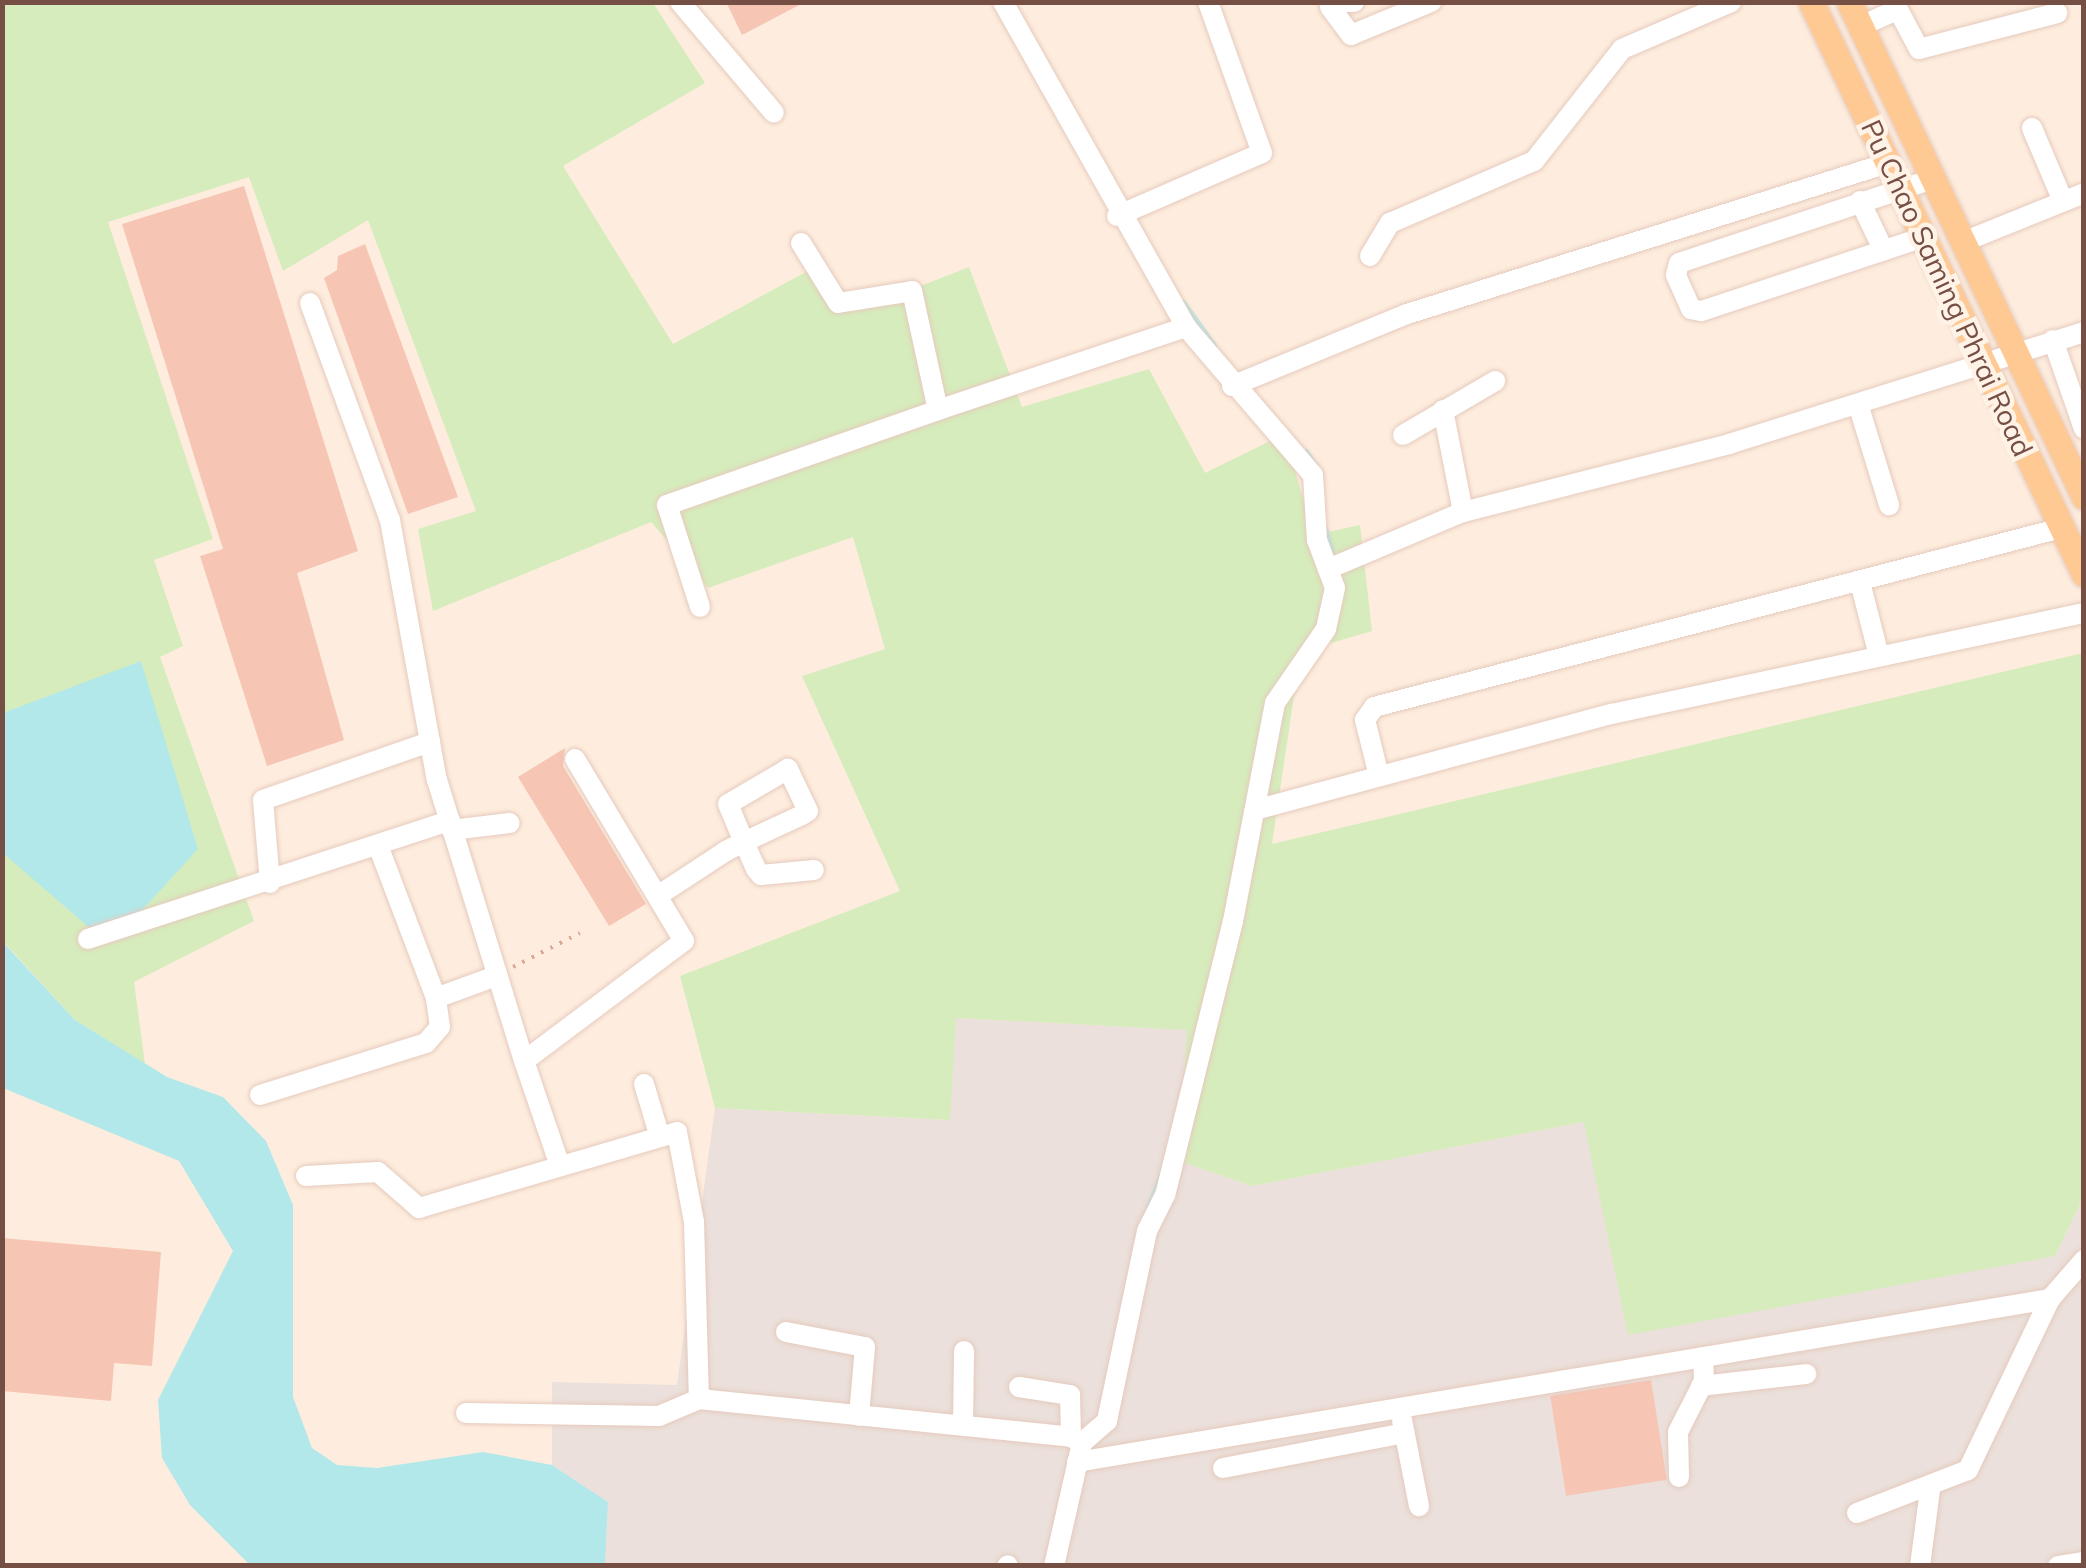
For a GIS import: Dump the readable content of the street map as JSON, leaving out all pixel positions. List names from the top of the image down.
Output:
{
  "streets": {
    "main road": ["Pu Chao Saming Phrai Road"]
  }
}
